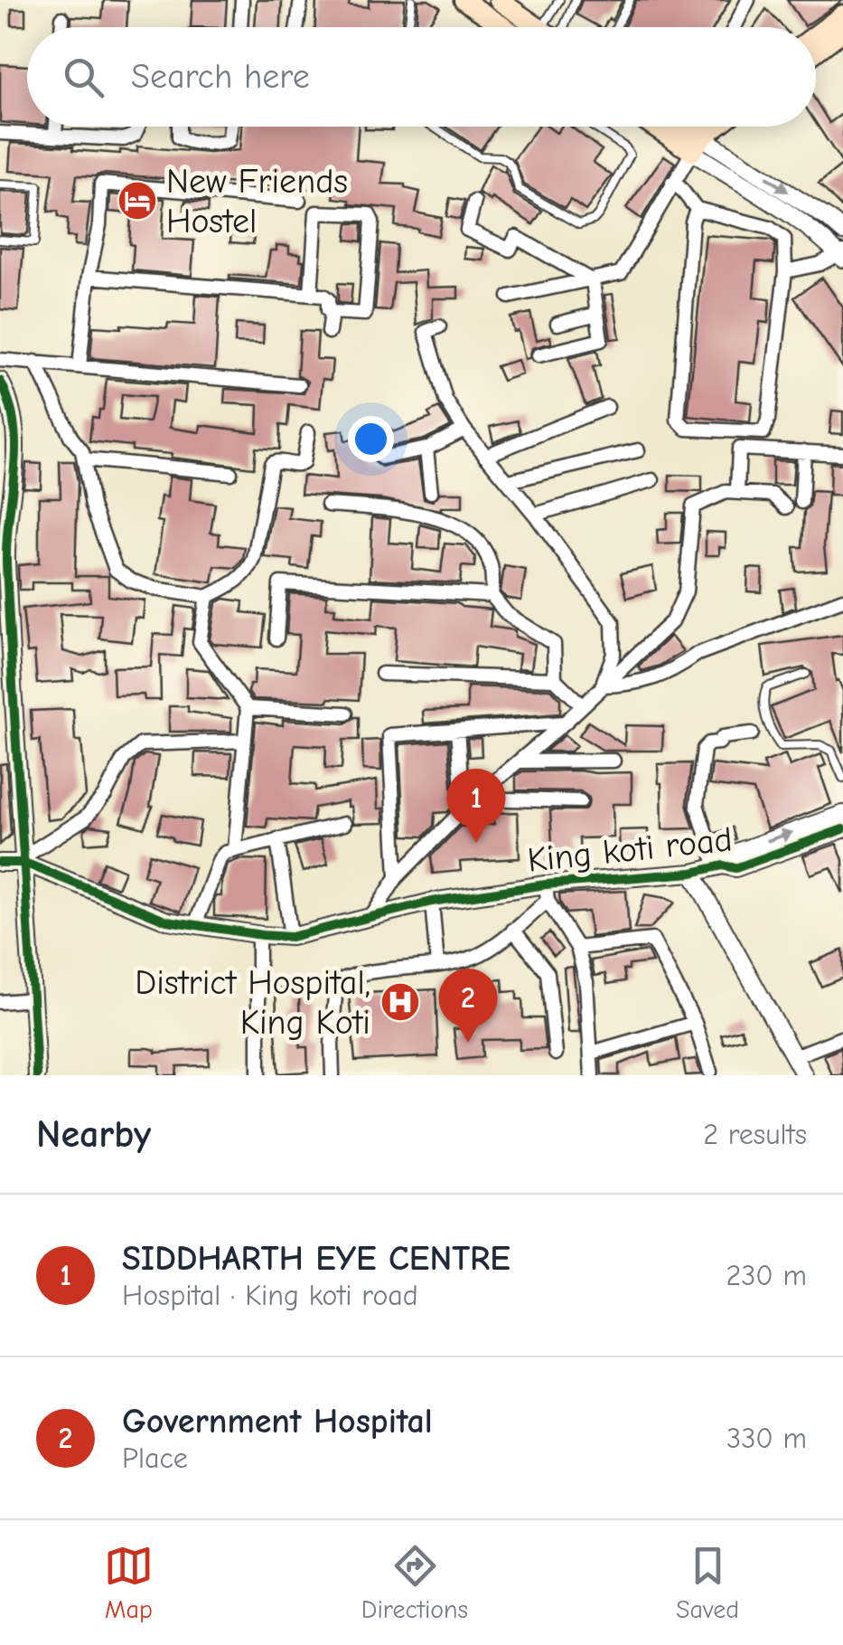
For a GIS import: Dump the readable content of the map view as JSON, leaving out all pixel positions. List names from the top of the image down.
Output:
{
  "streets": {
    "street": ["King koti road"]
  },
  "places": {
    "hotel": ["New Friends Hostel"],
    "hospital": ["District Hospital, King Koti"]
  },
  "page": {
    "search": "Search here",
    "pins": ["1", "2"],
    "heading": ["Nearby", "2 results"],
    "list": [
      {
        "mark": "1",
        "name": "SIDDHARTH EYE CENTRE",
        "note": "Hospital · King koti road",
        "value": "230 m"
      },
      {
        "mark": "2",
        "name": "Government Hospital",
        "note": "Place",
        "value": "330 m"
      }
    ],
    "nav": ["Map", "Directions", "Saved"]
  }
}
